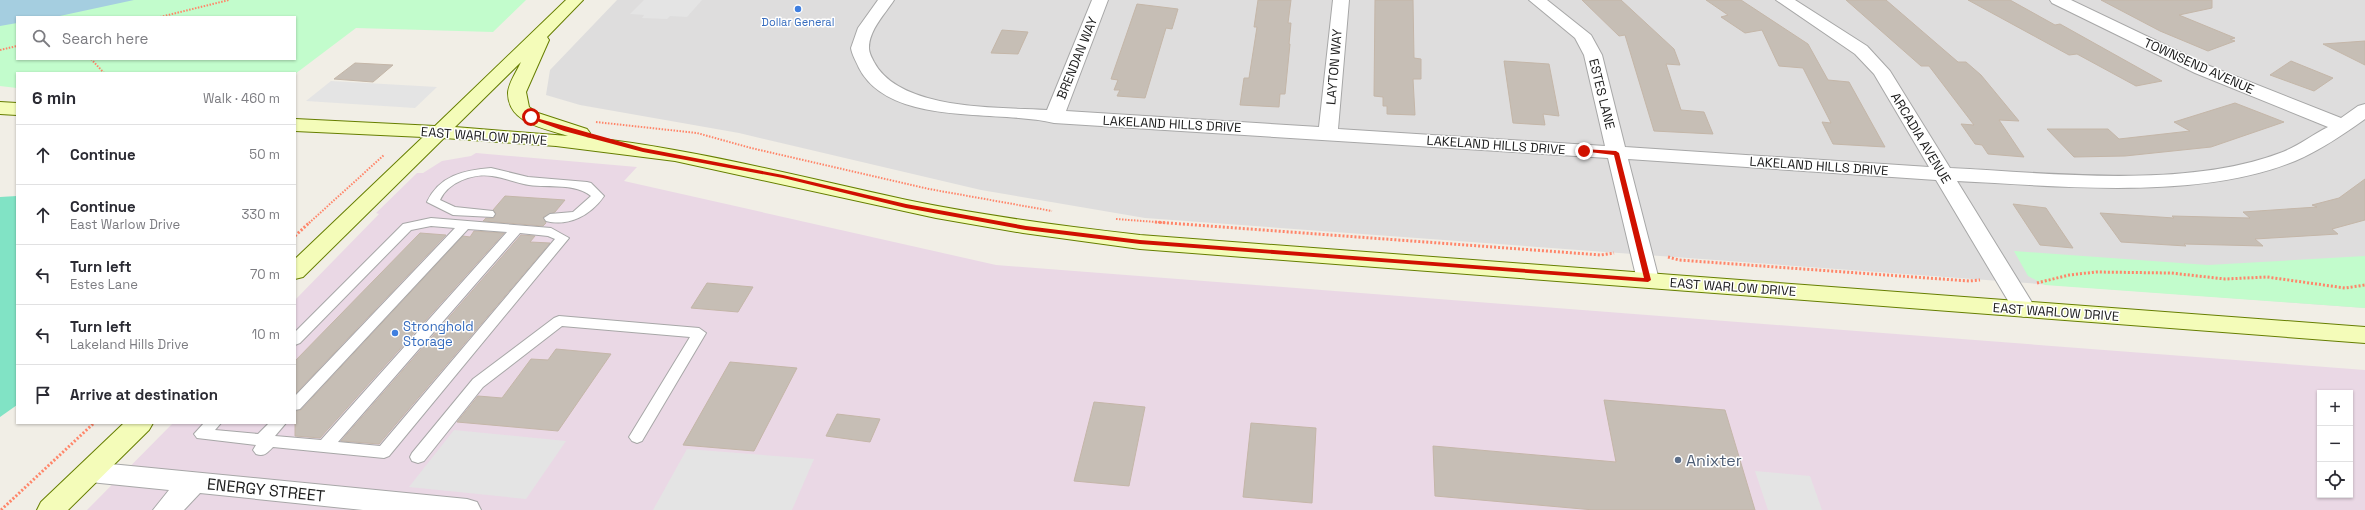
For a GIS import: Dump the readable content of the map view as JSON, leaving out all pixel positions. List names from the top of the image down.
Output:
{
  "streets": {
    "street": [
      "BRENDAN WAY",
      "TOWNSEND AVENUE",
      "LAYTON WAY",
      "ESTES LANE",
      "LAKELAND HILLS DRIVE",
      "EAST WARLOW DRIVE",
      "ARCADIA AVENUE",
      "ENERGY STREET"
    ]
  },
  "crossings": [
    ["BRENDAN WAY", "LAKELAND HILLS DRIVE"],
    ["TOWNSEND AVENUE", "LAKELAND HILLS DRIVE"],
    ["LAYTON WAY", "LAKELAND HILLS DRIVE"],
    ["ESTES LANE", "LAKELAND HILLS DRIVE"],
    ["ESTES LANE", "EAST WARLOW DRIVE"],
    ["LAKELAND HILLS DRIVE", "ARCADIA AVENUE"],
    ["EAST WARLOW DRIVE", "ARCADIA AVENUE"]
  ],
  "places": ["Dollar General", "Stronghold Storage", "Anixter"],
  "page": {
    "search": "Search here",
    "heading": ["6 min", "Walk · 460 m"],
    "list": [
      ["Continue", "50 m"],
      ["Continue", "East Warlow Drive", "330 m"],
      ["Turn left", "Estes Lane", "70 m"],
      ["Turn left", "Lakeland Hills Drive", "10 m"],
      "Arrive at destination"
    ],
    "map_buttons": ["+", "−"]
  }
}
